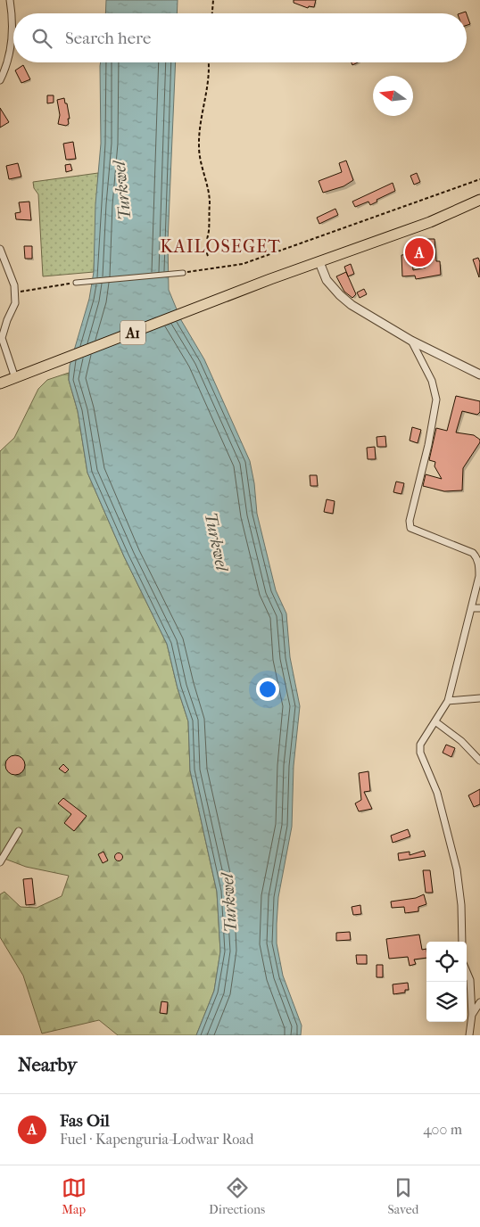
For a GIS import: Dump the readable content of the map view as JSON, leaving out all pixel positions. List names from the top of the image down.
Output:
{
  "streets": {
    "highway": ["A1"]
  },
  "districts": ["KAILOSEGET"],
  "water": ["Turkwel"],
  "north": "left",
  "page": {
    "search": "Search here",
    "pins": "A",
    "heading": "Nearby",
    "list": [
      {
        "mark": "A",
        "name": "Fas Oil",
        "note": "Fuel · Kapenguria-Lodwar Road",
        "value": "400 m"
      }
    ],
    "nav": ["Map", "Directions", "Saved"]
  }
}
